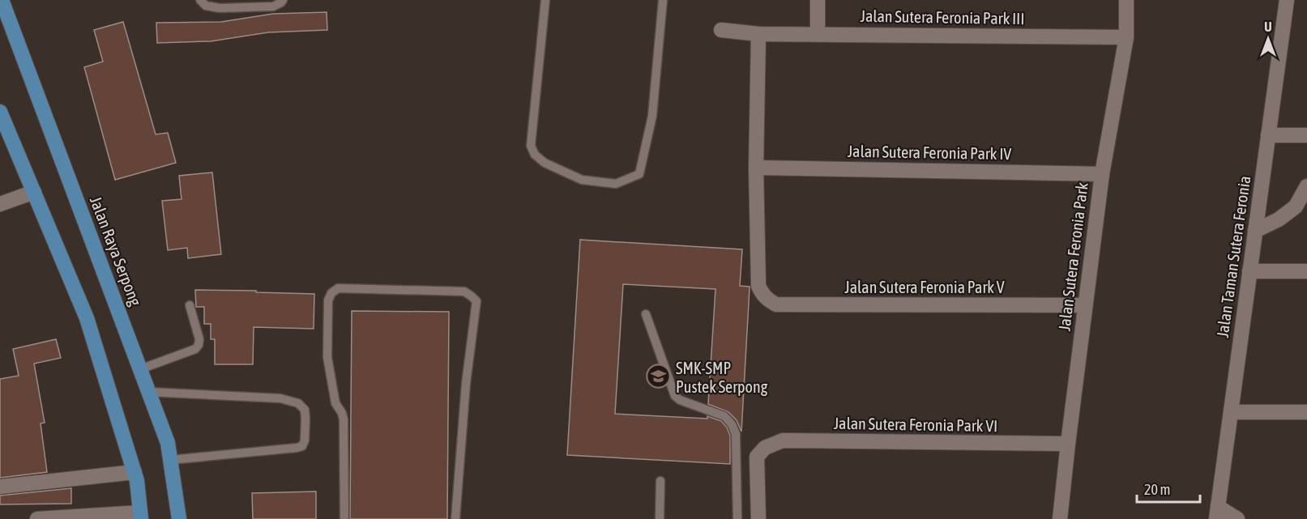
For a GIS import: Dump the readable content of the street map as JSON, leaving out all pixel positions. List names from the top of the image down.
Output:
{
  "streets": {
    "main road": ["Jalan Raya Serpong"],
    "street": [
      "Jalan Sutera Feronia Park III",
      "Jalan Sutera Feronia Park IV",
      "Jalan Sutera Feronia Park",
      "Jalan Taman Sutera Feronia",
      "Jalan Sutera Feronia Park V",
      "Jalan Sutera Feronia Park VI"
    ]
  },
  "crossings": [
    ["Jalan Sutera Feronia Park III", "Jalan Sutera Feronia Park"],
    ["Jalan Sutera Feronia Park IV", "Jalan Sutera Feronia Park"],
    ["Jalan Sutera Feronia Park IV", "Jalan Sutera Feronia Park V"],
    ["Jalan Sutera Feronia Park", "Jalan Sutera Feronia Park V"],
    ["Jalan Sutera Feronia Park", "Jalan Sutera Feronia Park VI"]
  ],
  "places": {
    "school or university": ["SMK-SMP Pustek Serpong"]
  },
  "scale_bar": "20 m",
  "north": "top"
}
